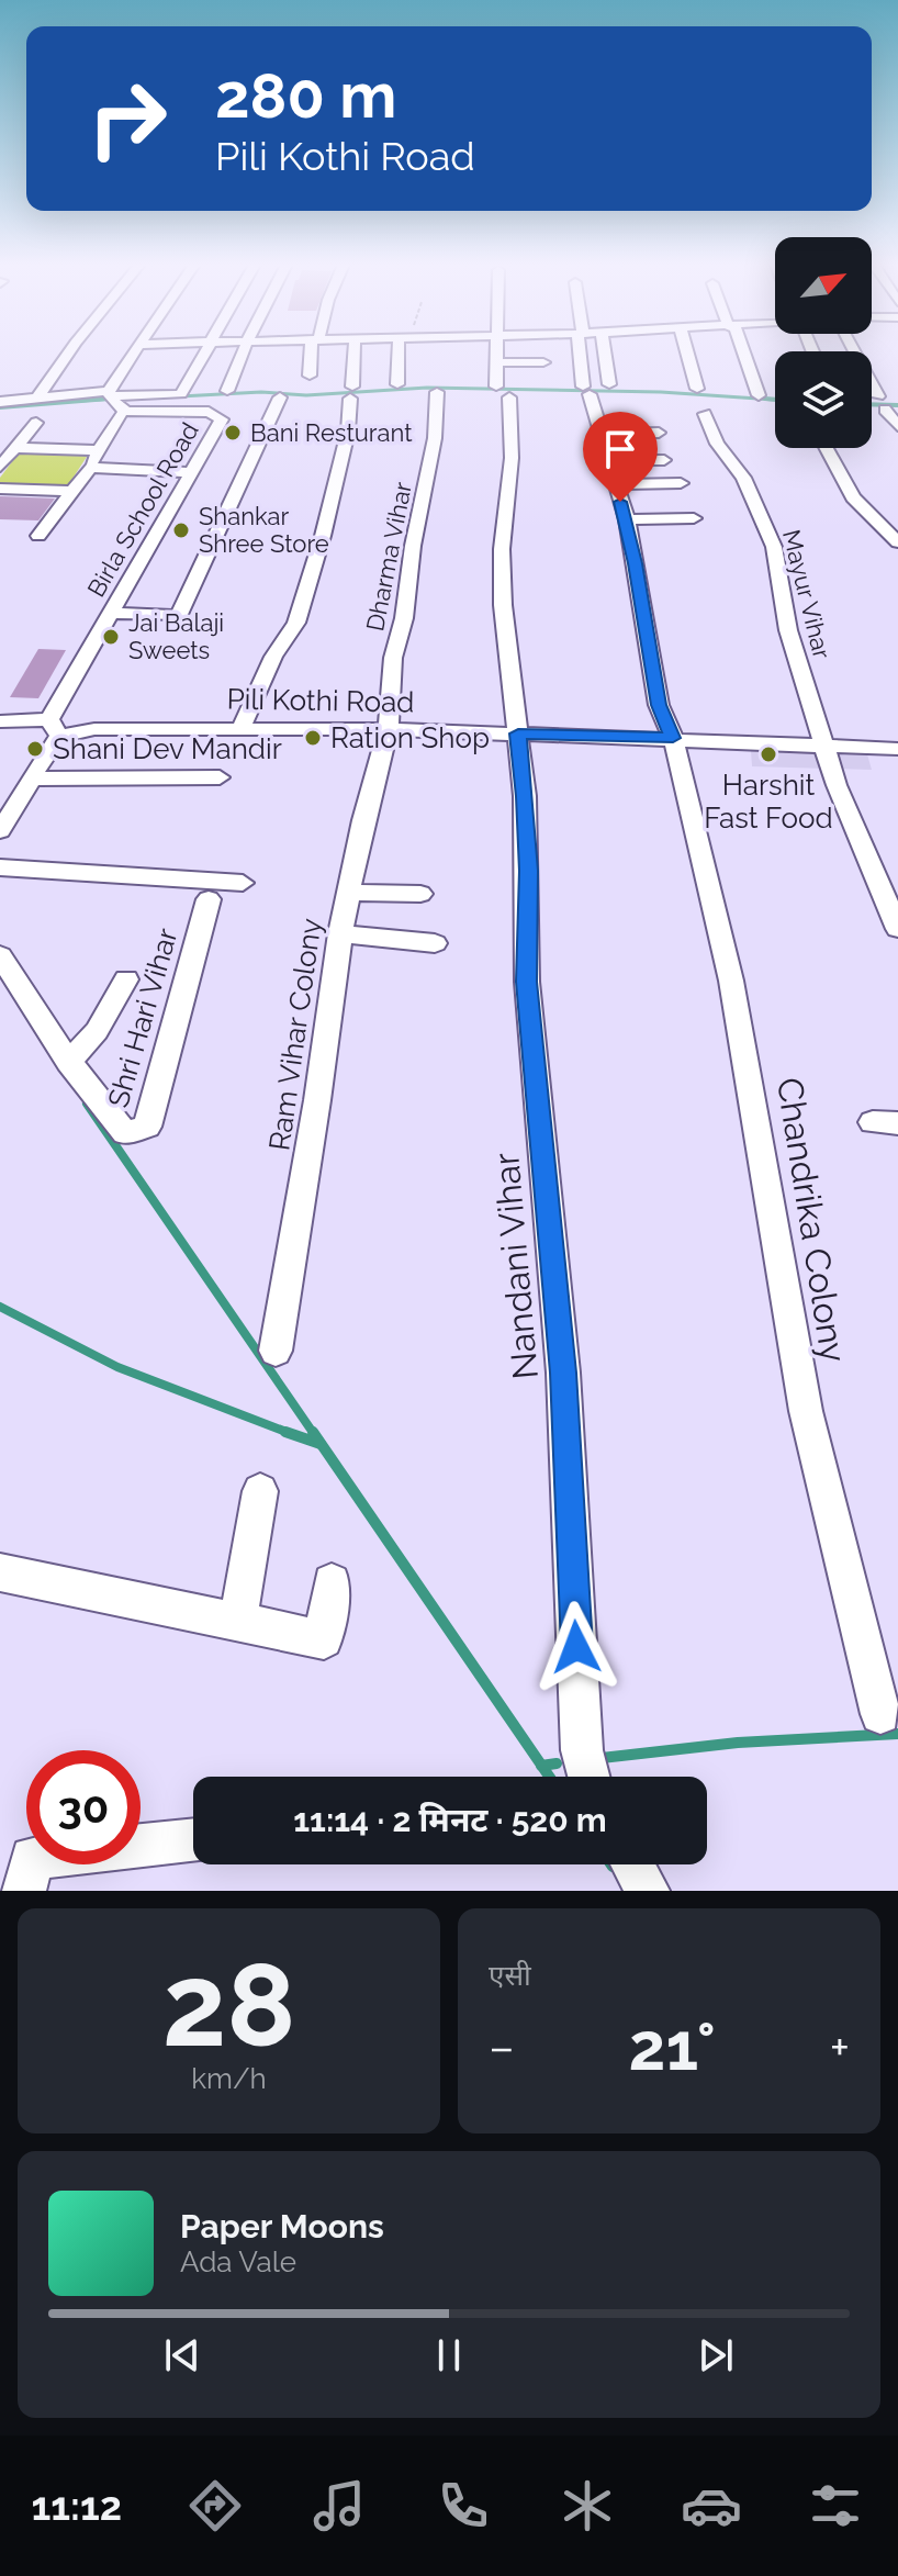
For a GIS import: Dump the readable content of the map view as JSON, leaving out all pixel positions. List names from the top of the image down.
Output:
{
  "streets": {
    "street": [
      "Birla School Road",
      "Dharma Vihar",
      "Mayur Vihar",
      "Pili Kothi Road",
      "Shri Hari Vihar",
      "Ram Vihar Colony",
      "Chandrika Colony",
      "Nandani Vihar"
    ]
  },
  "crossings": [
    ["Birla School Road", "Pili Kothi Road"],
    ["Dharma Vihar", "Pili Kothi Road"],
    ["Dharma Vihar", "Ram Vihar Colony"],
    ["Mayur Vihar", "Pili Kothi Road"],
    ["Pili Kothi Road", "Ram Vihar Colony"],
    ["Pili Kothi Road", "Chandrika Colony"],
    ["Pili Kothi Road", "Nandani Vihar"]
  ],
  "places": [
    "Bani Resturant",
    "Shankar Shree Store",
    "Jai Balaji Sweets",
    "Ration Shop",
    "Shani Dev Mandir",
    "Harshit Fast Food"
  ],
  "north": "top right",
  "page": {
    "turn": ["280 m", "Pili Kothi Road"],
    "limit": "30",
    "trip": "11:14 · 2 मिनट · 520 m",
    "tile": [
      ["28", "km/h"],
      "एसी"
    ],
    "heat": ["−", "21°", "+"],
    "song": ["Paper Moons", "Ada Vale"],
    "tabs": "11:12"
  }
}
